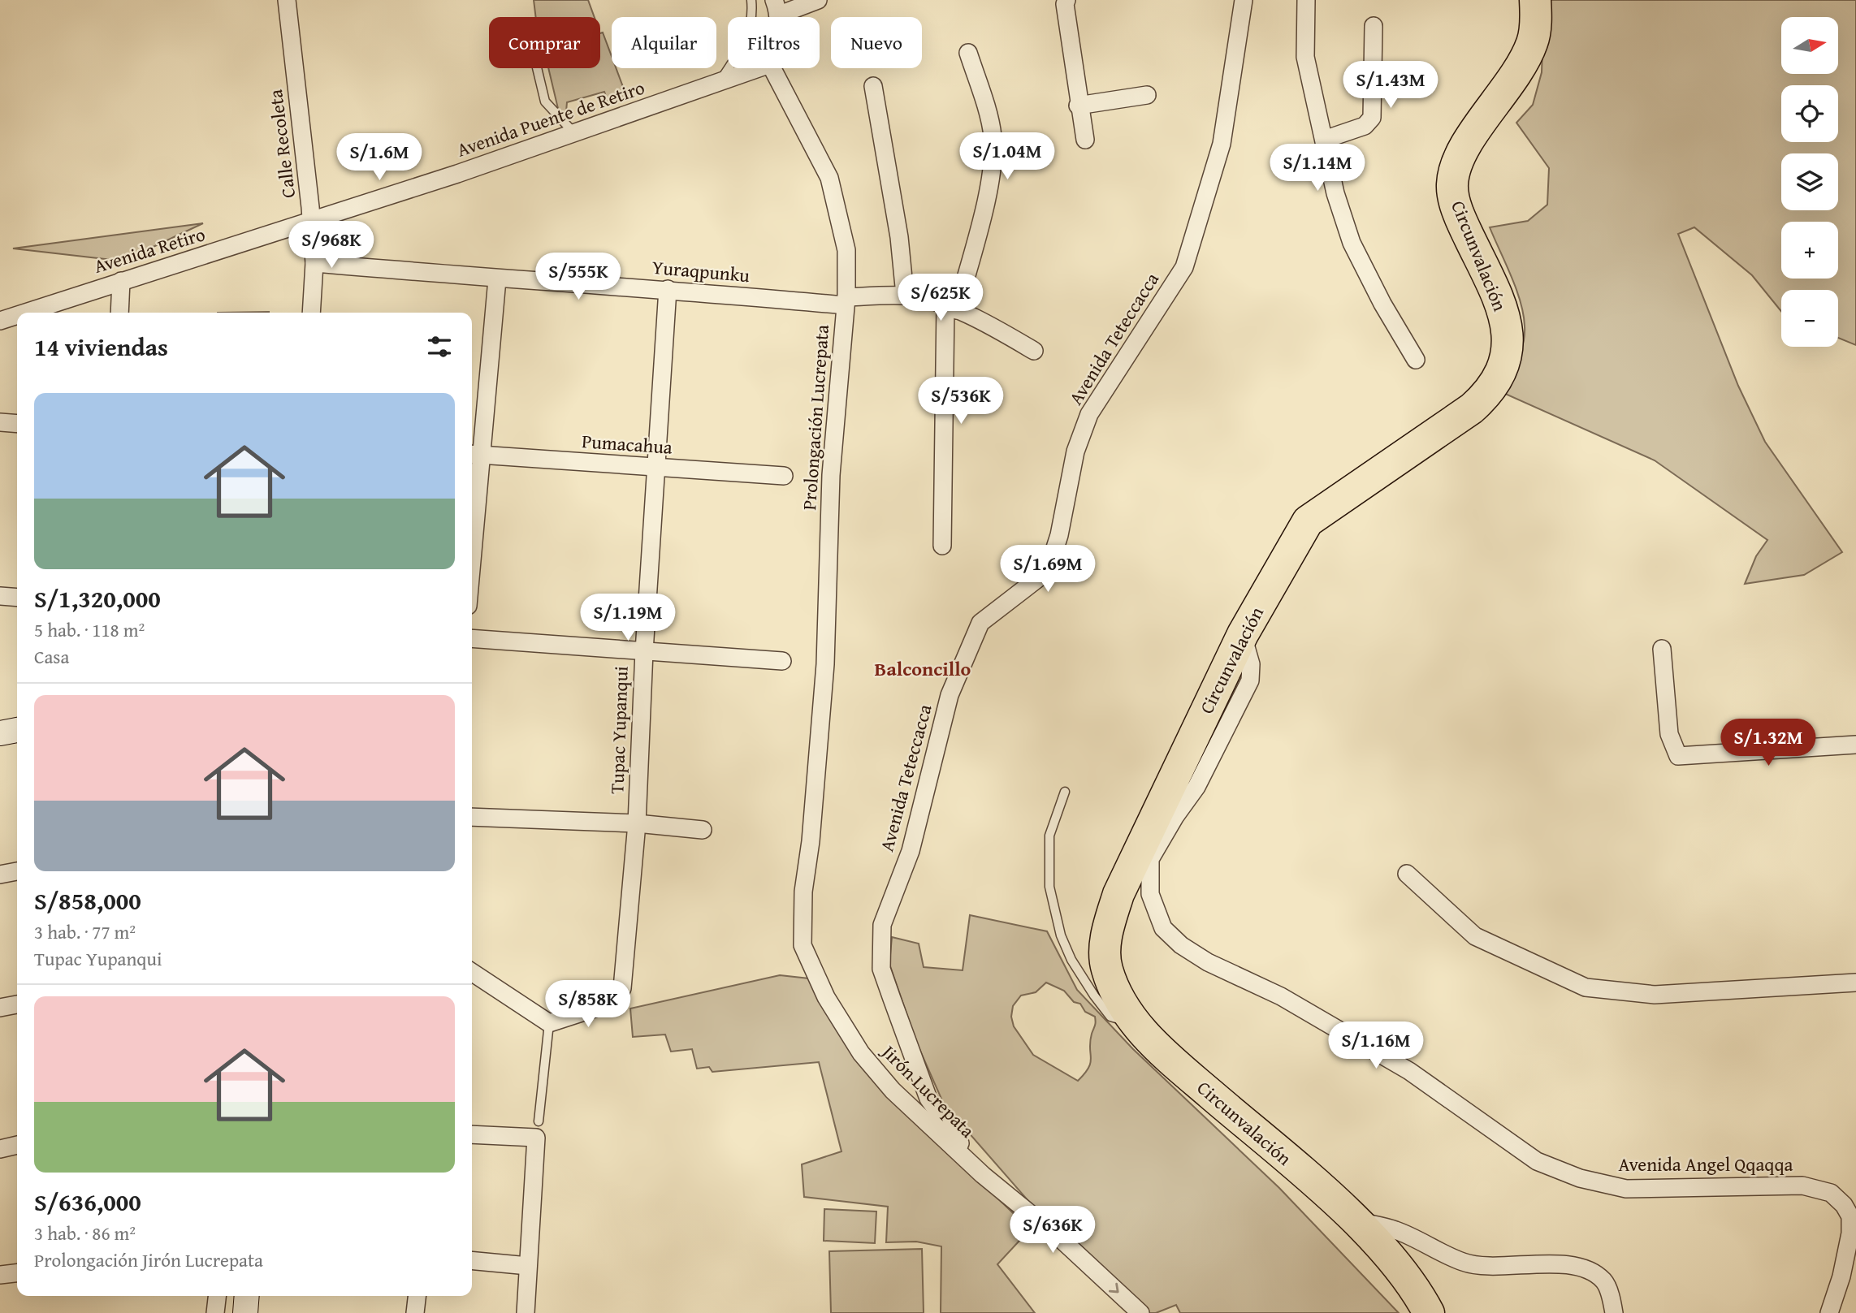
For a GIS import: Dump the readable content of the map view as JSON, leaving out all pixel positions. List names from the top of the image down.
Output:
{
  "streets": {
    "highway": ["Circunvalación"],
    "street": [
      "Avenida Puente de Retiro",
      "Calle Recoleta",
      "Avenida Retiro",
      "Yuraqpunku",
      "Avenida Teteccacca",
      "Prolongación Lucrepata",
      "Pumacahua",
      "Tupac Yupanqui",
      "Jirón Lucrepata",
      "Avenida Angel Qqaqqa"
    ]
  },
  "crossings": [
    ["Avenida Puente de Retiro", "Calle Recoleta"],
    ["Avenida Puente de Retiro", "Avenida Retiro"],
    ["Calle Recoleta", "Avenida Retiro"],
    ["Calle Recoleta", "Yuraqpunku"],
    ["Circunvalación", "Avenida Angel Qqaqqa"],
    ["Yuraqpunku", "Prolongación Lucrepata"],
    ["Yuraqpunku", "Tupac Yupanqui"],
    ["Avenida Teteccacca", "Jirón Lucrepata"],
    ["Prolongación Lucrepata", "Jirón Lucrepata"],
    ["Pumacahua", "Tupac Yupanqui"]
  ],
  "districts": ["Balconcillo"],
  "north": "right",
  "page": {
    "map_buttons": ["+", "−"],
    "chip": [
      "Comprar",
      "Alquilar",
      "Filtros",
      "Nuevo"
    ],
    "price": [
      "S/1.43M",
      "S/1.04M",
      "S/1.6M",
      "S/1.14M",
      "S/968K",
      "S/555K",
      "S/625K",
      "S/536K",
      "S/1.69M",
      "S/1.19M",
      "S/1.32M",
      "S/858K",
      "S/1.16M",
      "S/636K"
    ],
    "heading": "14 viviendas",
    "list": [
      {
        "name": "S/1,320,000",
        "note": "5 hab. · 118 m² · Casa"
      },
      {
        "name": "S/858,000",
        "note": "3 hab. · 77 m² · Tupac Yupanqui"
      },
      {
        "name": "S/636,000",
        "note": "3 hab. · 86 m² · Prolongación Jirón Lucrepata"
      }
    ]
  }
}
